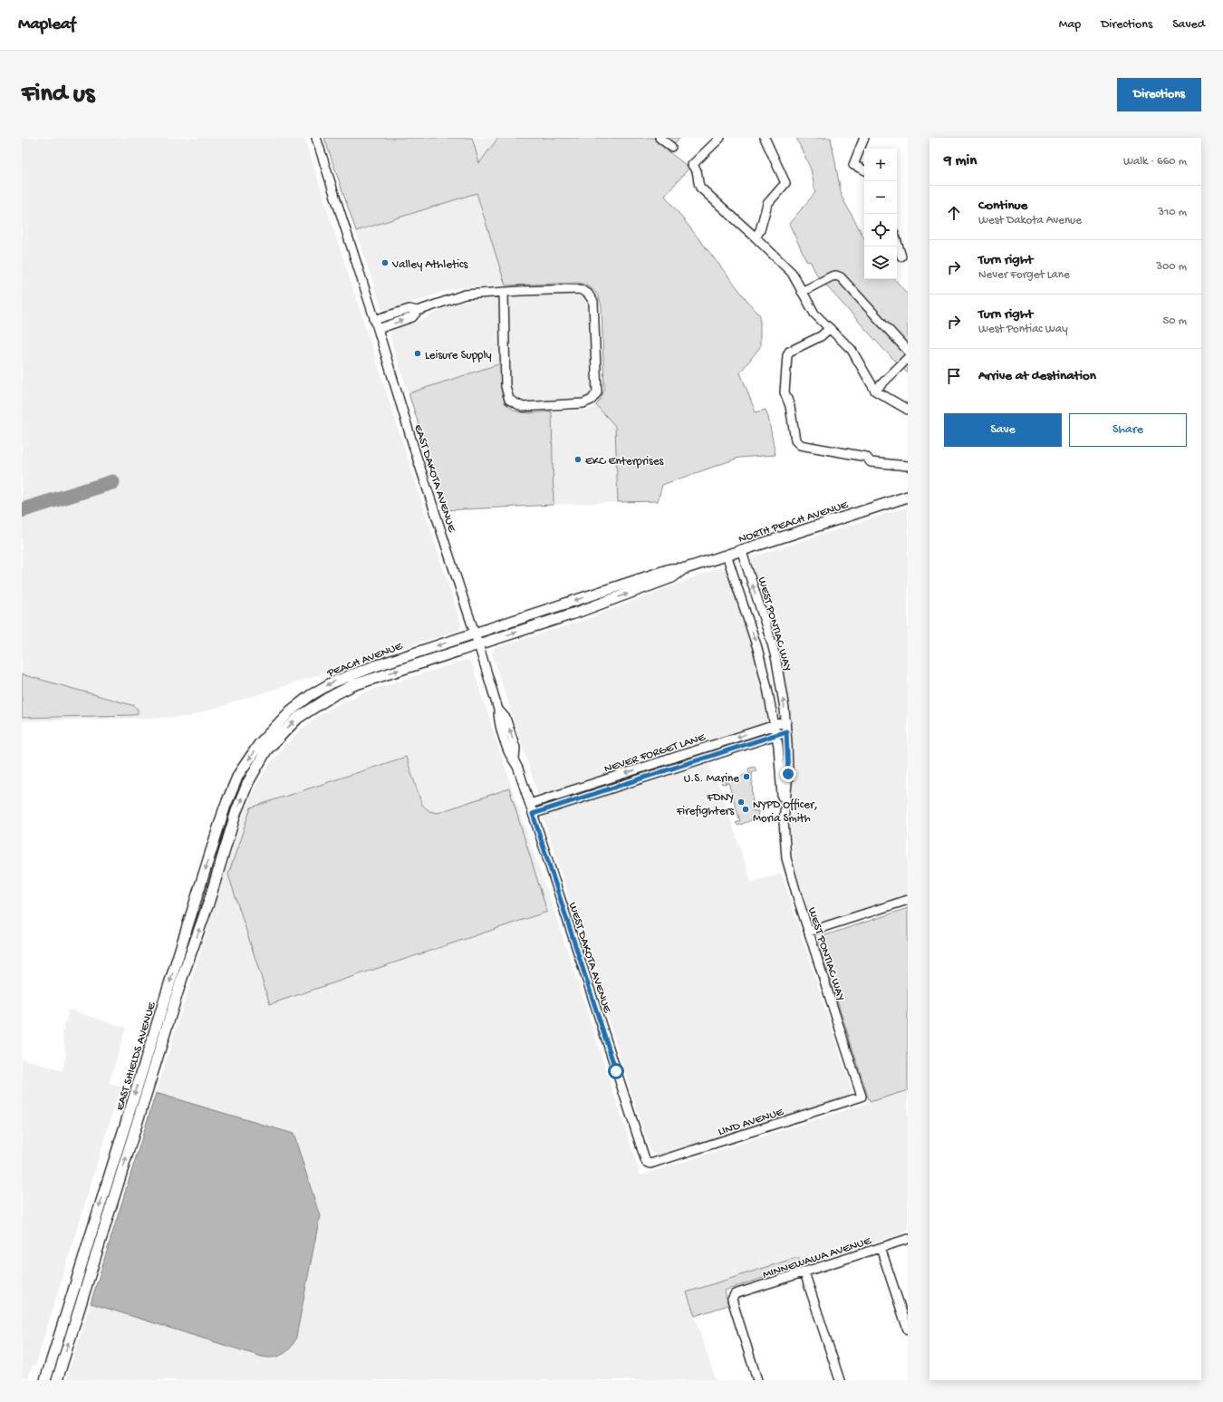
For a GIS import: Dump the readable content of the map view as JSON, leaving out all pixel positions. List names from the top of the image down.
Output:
{
  "streets": {
    "main road": ["NORTH PEACH AVENUE", "PEACH AVENUE", "EAST SHIELDS AVENUE"],
    "street": [
      "EAST DAKOTA AVENUE",
      "WEST PONTIAC WAY",
      "NEVER FORGET LANE",
      "WEST DAKOTA AVENUE",
      "LIND AVENUE",
      "MINNEWAWA AVENUE"
    ]
  },
  "crossings": [
    ["EAST DAKOTA AVENUE", "NORTH PEACH AVENUE"],
    ["EAST DAKOTA AVENUE", "PEACH AVENUE"],
    ["EAST DAKOTA AVENUE", "WEST DAKOTA AVENUE"],
    ["NORTH PEACH AVENUE", "WEST PONTIAC WAY"],
    ["NORTH PEACH AVENUE", "PEACH AVENUE"],
    ["NORTH PEACH AVENUE", "WEST DAKOTA AVENUE"],
    ["WEST PONTIAC WAY", "NEVER FORGET LANE"],
    ["WEST PONTIAC WAY", "LIND AVENUE"],
    ["PEACH AVENUE", "WEST DAKOTA AVENUE"],
    ["PEACH AVENUE", "EAST SHIELDS AVENUE"],
    ["NEVER FORGET LANE", "WEST DAKOTA AVENUE"],
    ["WEST DAKOTA AVENUE", "LIND AVENUE"]
  ],
  "places": [
    "Valley Athletics",
    "Leisure Supply",
    "EKC Enterprises",
    "U.S. Marine",
    "FDNY Firefighters",
    "NYPD Officer, Moria Smith"
  ],
  "page": {
    "header": "Mapleaf",
    "nav": ["Map", "Directions", "Saved"],
    "buttons": [
      "Directions",
      ["Save", "Share"]
    ],
    "title": "Find us",
    "heading": ["9 min", "Walk · 660 m"],
    "map_buttons": ["+", "−"],
    "list": [
      ["Continue", "West Dakota Avenue", "310 m"],
      ["Turn right", "Never Forget Lane", "300 m"],
      ["Turn right", "West Pontiac Way", "50 m"],
      "Arrive at destination"
    ]
  }
}
